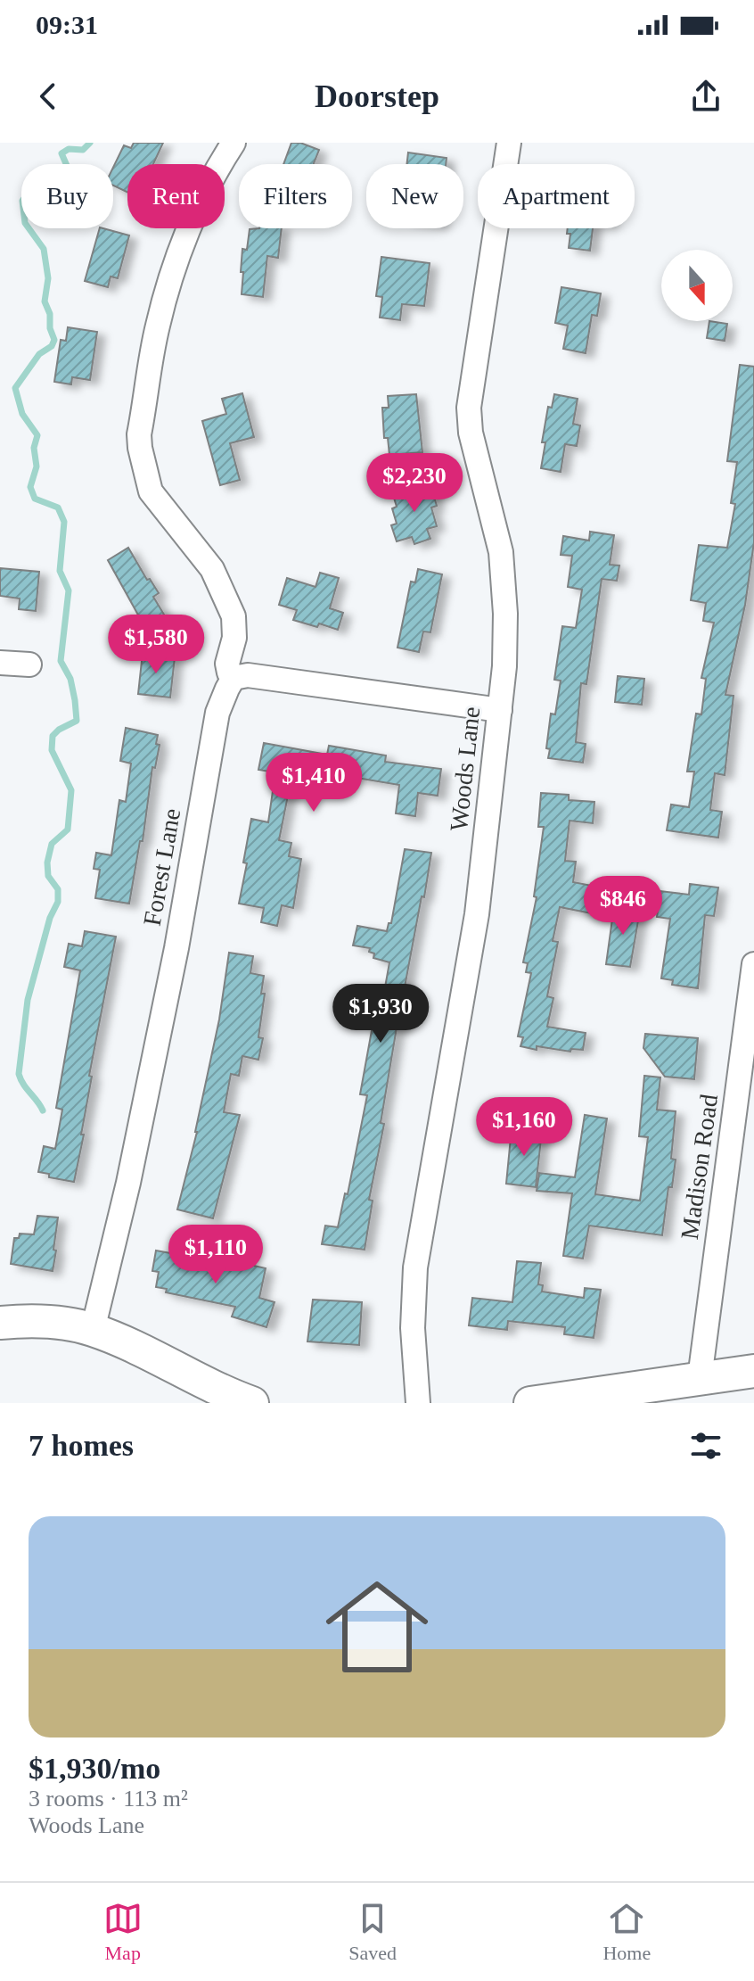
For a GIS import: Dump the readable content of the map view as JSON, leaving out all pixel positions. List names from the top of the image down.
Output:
{
  "streets": {
    "street": ["Woods Lane", "Forest Lane", "Madison Road"]
  },
  "north": "bottom",
  "page": {
    "status": "09:31",
    "header": "Doorstep",
    "chip": [
      "Buy",
      "Rent",
      "Filters",
      "New",
      "Apartment"
    ],
    "price": [
      "$2,230",
      "$1,580",
      "$1,410",
      "$846",
      "$1,930",
      "$1,160",
      "$1,110"
    ],
    "heading": "7 homes",
    "list": [
      {
        "name": "$1,930/mo",
        "note": "3 rooms · 113 m² · Woods Lane"
      }
    ],
    "tabs": ["Map", "Saved", "Home"]
  }
}
